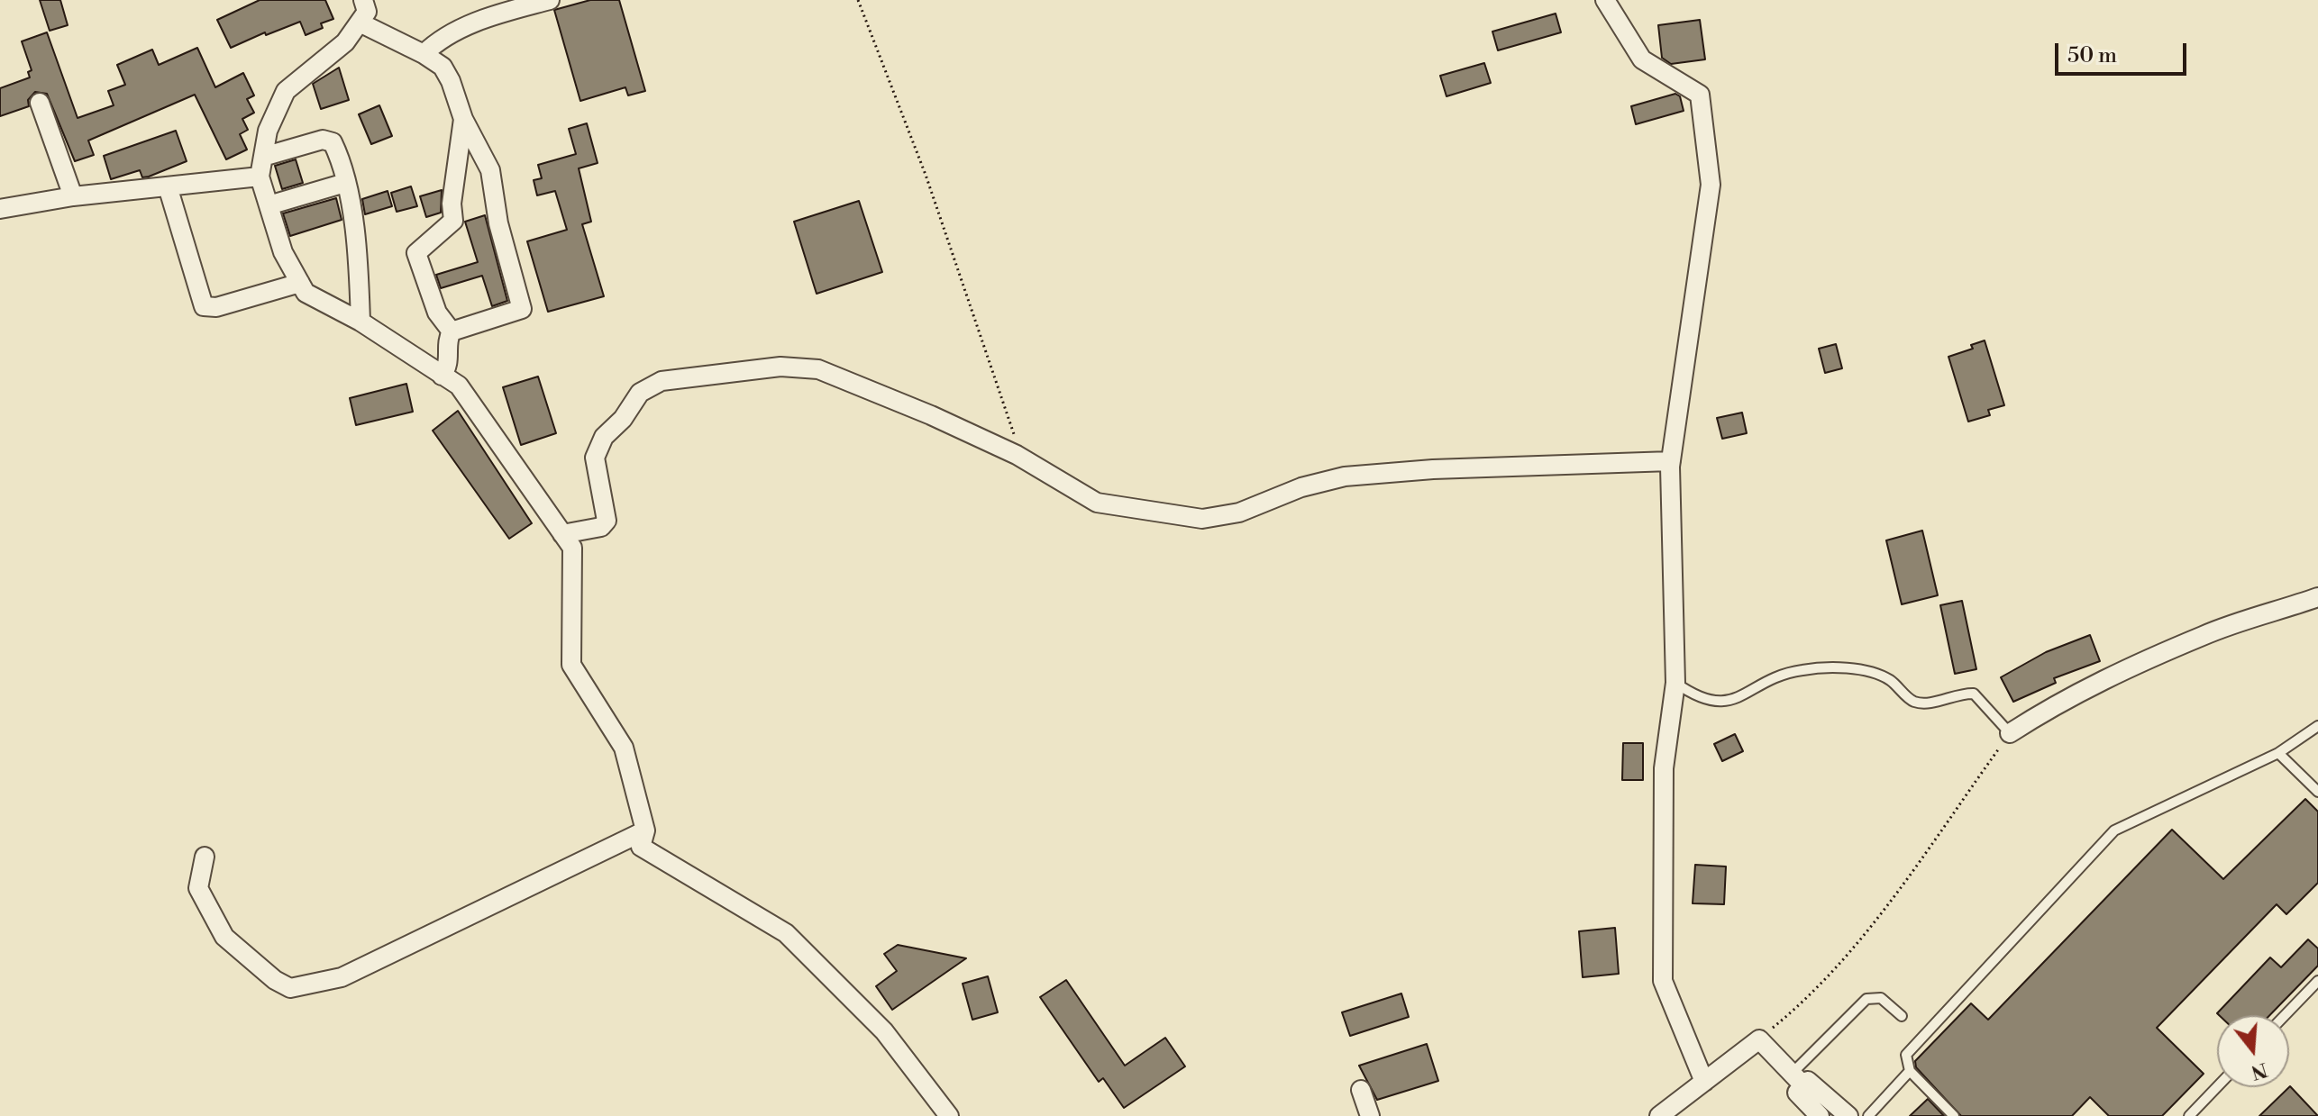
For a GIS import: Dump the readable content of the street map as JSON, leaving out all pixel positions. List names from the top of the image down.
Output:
{
  "scale_bar": "50 m",
  "north": "bottom"
}
